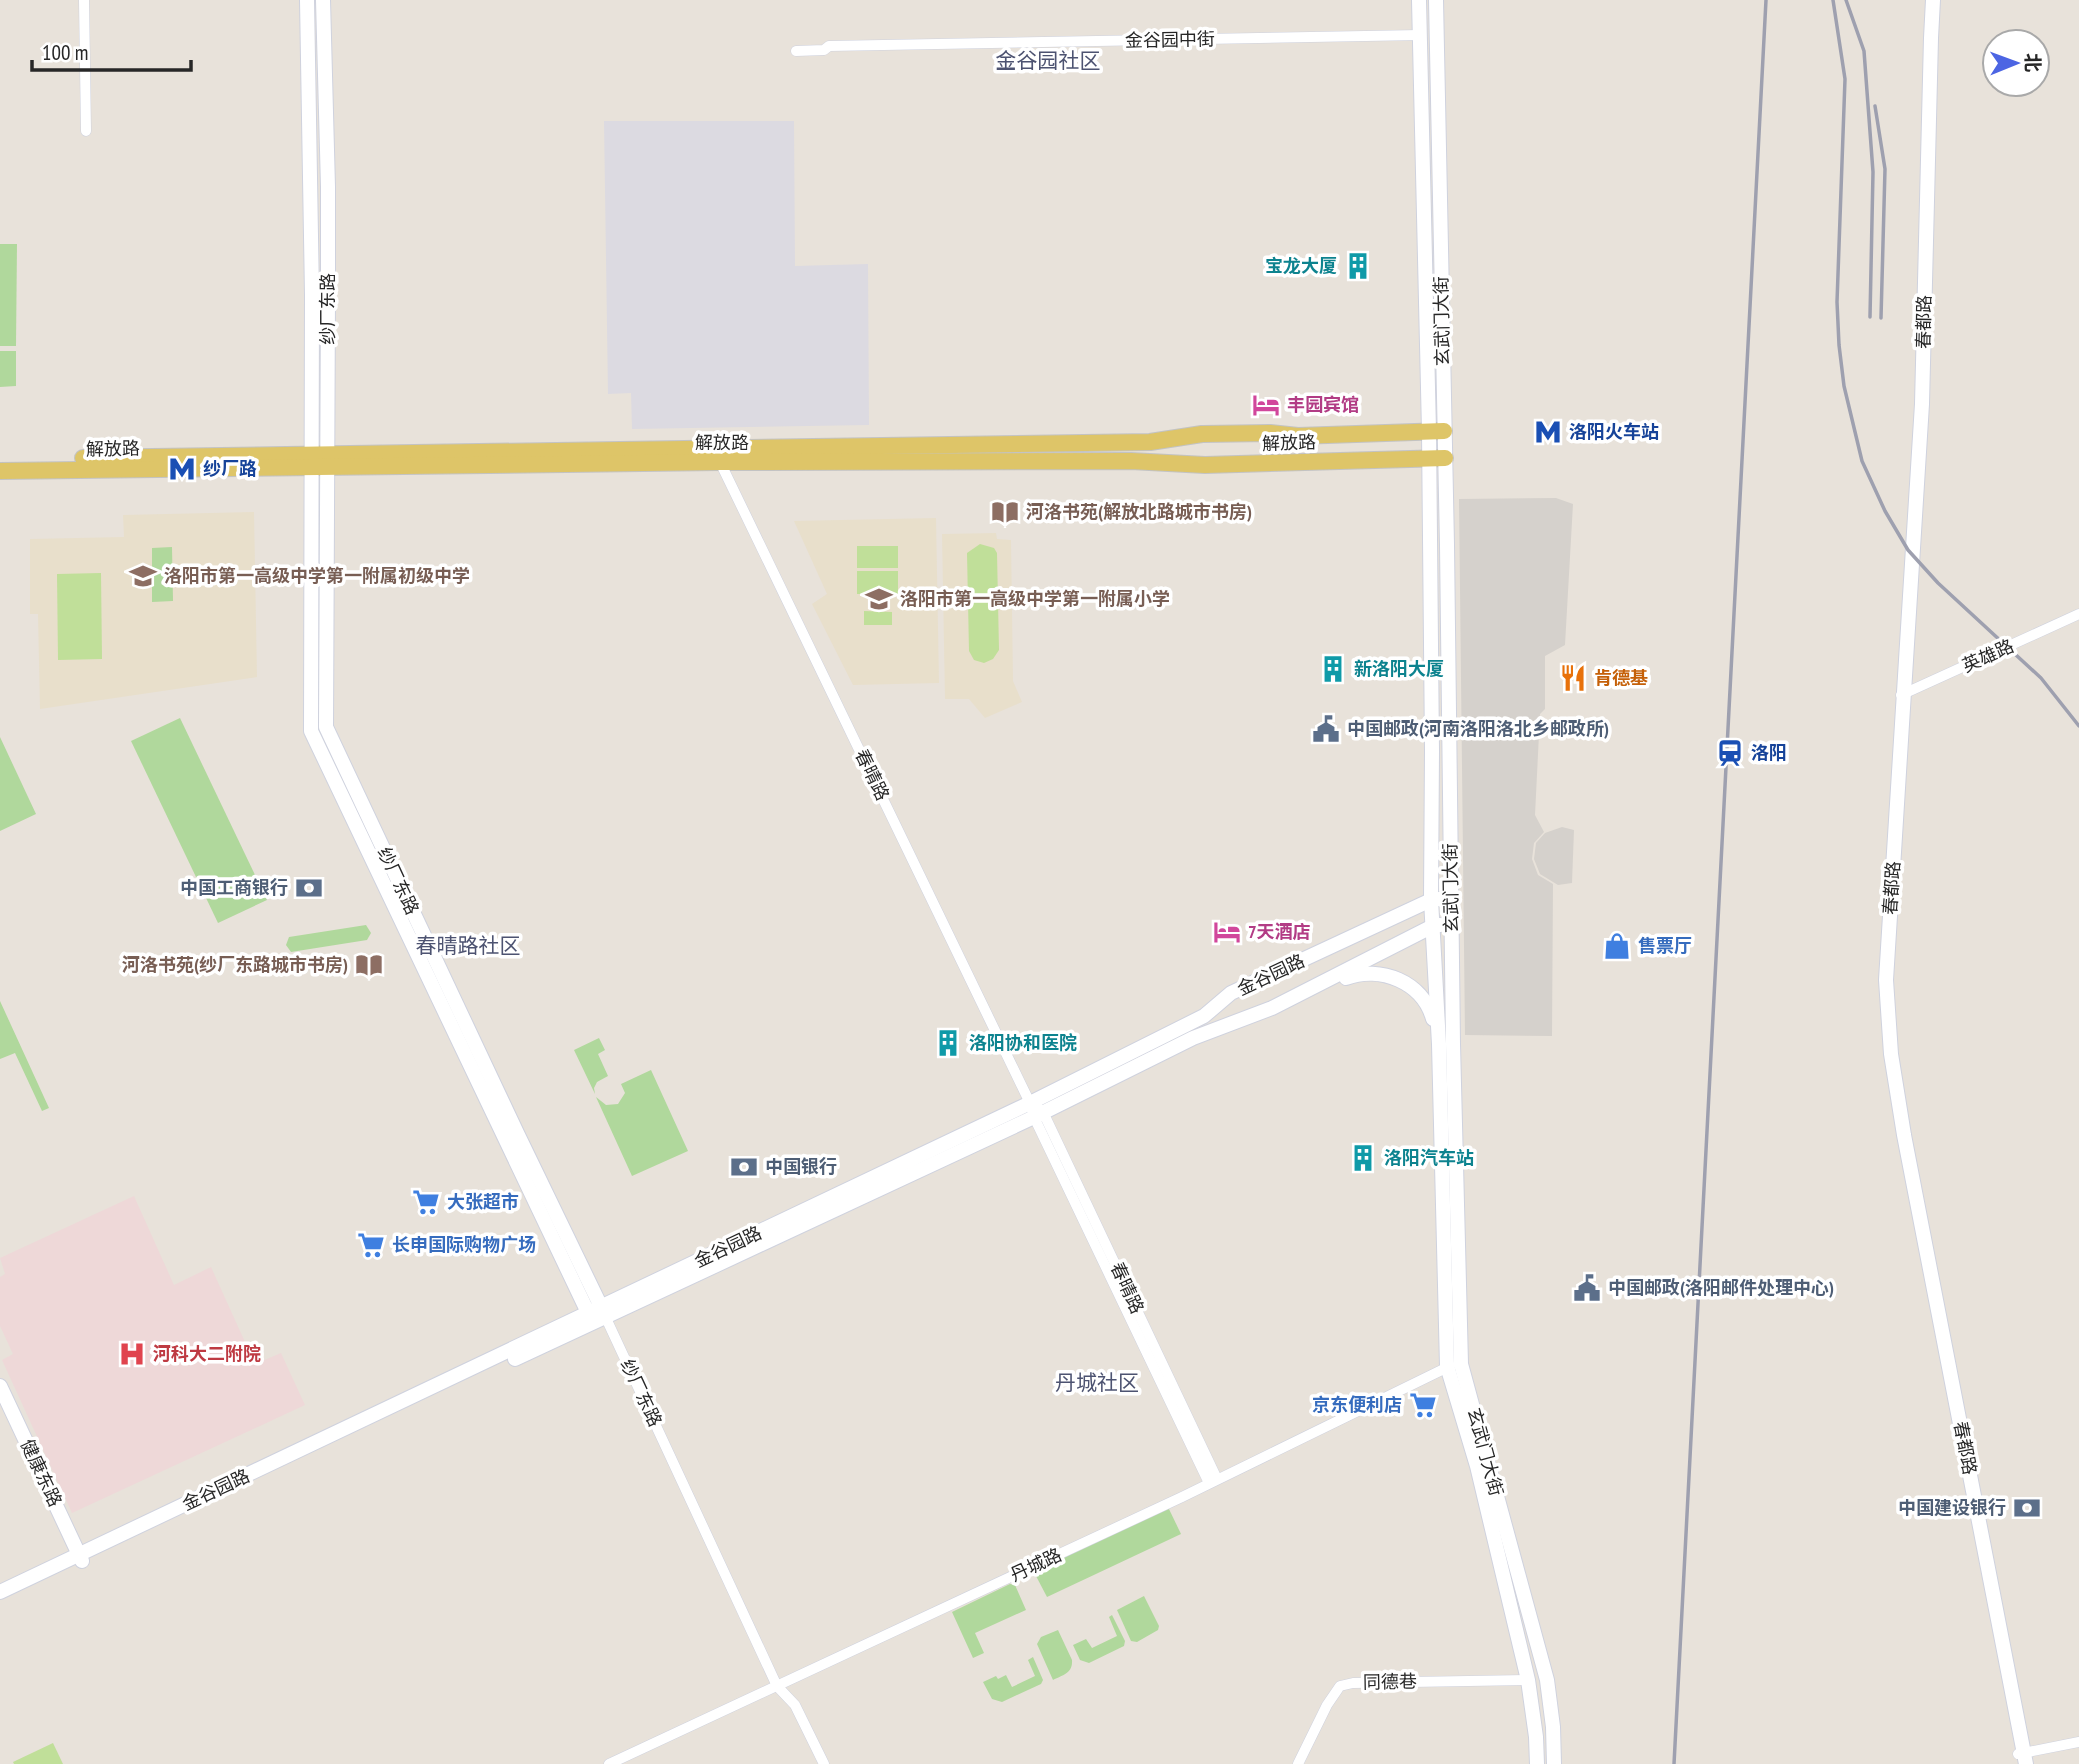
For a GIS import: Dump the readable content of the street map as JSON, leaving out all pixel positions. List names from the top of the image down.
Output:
{
  "streets": {
    "main road": [
      "纱厂东路",
      "玄武门大街",
      "春都路",
      "解放路",
      "金谷园路",
      "健康东路"
    ],
    "street": [
      "金谷园中街",
      "英雄路",
      "春晴路",
      "丹城路",
      "同德巷"
    ]
  },
  "crossings": [
    ["金谷园中街", "玄武门大街"],
    ["纱厂东路", "解放路"],
    ["纱厂东路", "金谷园路"],
    ["纱厂东路", "丹城路"],
    ["玄武门大街", "解放路"],
    ["玄武门大街", "金谷园路"],
    ["玄武门大街", "丹城路"],
    ["玄武门大街", "同德巷"],
    ["春都路", "英雄路"],
    ["解放路", "春晴路"],
    ["春晴路", "金谷园路"],
    ["春晴路", "丹城路"],
    ["金谷园路", "健康东路"]
  ],
  "districts": ["金谷园社区", "春晴路社区", "丹城社区"],
  "places": {
    "building": [
      "宝龙大厦",
      "新洛阳大厦",
      "洛阳协和医院",
      "洛阳汽车站"
    ],
    "hotel": ["丰园宾馆", "7天酒店"],
    "metro station": ["洛阳火车站", "纱厂路"],
    "library": ["河洛书苑(解放北路城市书房)", "河洛书苑(纱厂东路城市书房)"],
    "school or university": ["洛阳市第一高级中学第一附属初级中学", "洛阳市第一高级中学第一附属小学"],
    "restaurant": ["肯德基"],
    "public building": ["中国邮政(河南洛阳洛北乡邮政所)", "中国邮政(洛阳邮件处理中心)"],
    "station": ["洛阳"],
    "bank": ["中国工商银行", "中国银行", "中国建设银行"],
    "shop": ["售票厅"],
    "supermarket": ["大张超市", "长申国际购物广场", "京东便利店"],
    "hospital": ["河科大二附院"]
  },
  "scale_bar": "100 m",
  "north": "right"
}
